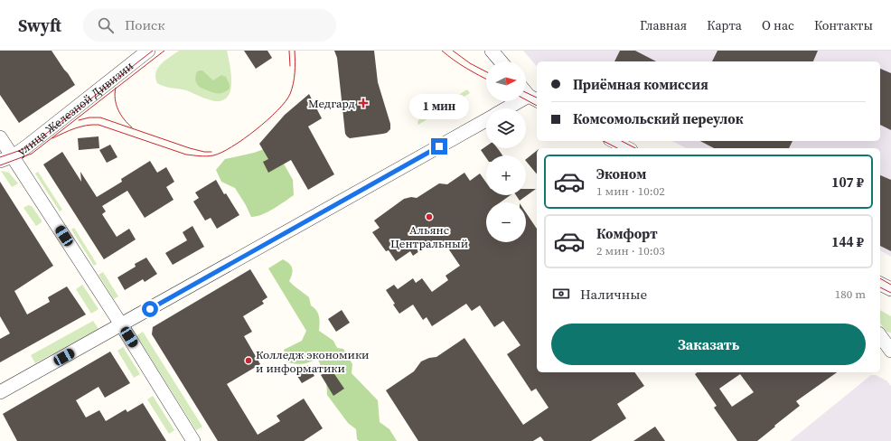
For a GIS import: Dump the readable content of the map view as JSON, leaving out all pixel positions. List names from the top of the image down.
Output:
{
  "streets": {
    "street": ["улица Железной Дивизии"]
  },
  "places": {
    "health": ["Медгард"],
    "other": ["Альянс Центральный", "Колледж экономики и информатики"]
  },
  "north": "right",
  "page": {
    "header": "Swyft",
    "search": "Поиск",
    "nav": [
      "Главная",
      "Карта",
      "О нас",
      "Контакты"
    ],
    "map_buttons": ["+", "−"],
    "banner": ["Приёмная комиссия", "Комсомольский переулок"],
    "bubble": "1 мин",
    "list": [
      {
        "name": "Эконом",
        "note": "1 мин · 10:02",
        "value": "107 ₽"
      },
      {
        "name": "Комфорт",
        "note": "2 мин · 10:03",
        "value": "144 ₽"
      }
    ],
    "pay": ["Наличные", "180 m"],
    "buttons": "Заказать"
  }
}
